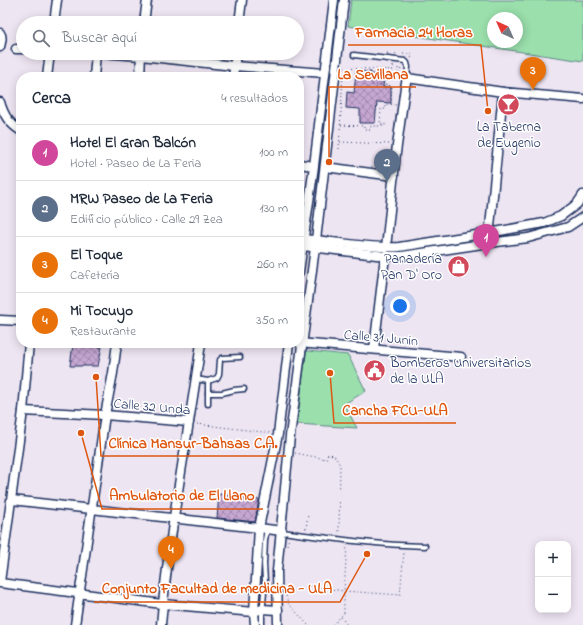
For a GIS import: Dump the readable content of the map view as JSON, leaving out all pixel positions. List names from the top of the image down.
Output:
{
  "streets": {
    "street": ["Calle 31 Junin", "Calle 32 Unda"]
  },
  "places": {
    "bar": ["La Taberna de Eugenio"],
    "other": [
      "Farmacia 24 Horas",
      "La Sevillana",
      "Cancha FCU-ULA",
      "Clínica Mansur-Bahsas C.A.",
      "Ambulatorio de El Llano",
      "Conjunto Facultad de medicina - ULA"
    ],
    "shop": ["Panadería Pan D' Oro"],
    "public building": ["Bomberos Universitarios de la ULA"]
  },
  "north": "top left",
  "page": {
    "search": "Buscar aquí",
    "pins": [
      "3",
      "2",
      "1",
      "4"
    ],
    "heading": ["Cerca", "4 resultados"],
    "list": [
      {
        "mark": "1",
        "name": "Hotel El Gran Balcón",
        "note": "Hotel · Paseo de La Feria",
        "value": "100 m"
      },
      {
        "mark": "2",
        "name": "MRW Paseo de La Feria",
        "note": "Edificio público · Calle 29 Zea",
        "value": "130 m"
      },
      {
        "mark": "3",
        "name": "El Toque",
        "note": "Cafetería",
        "value": "260 m"
      },
      {
        "mark": "4",
        "name": "Mi Tocuyo",
        "note": "Restaurante",
        "value": "350 m"
      }
    ],
    "map_buttons": ["+", "−"]
  }
}
